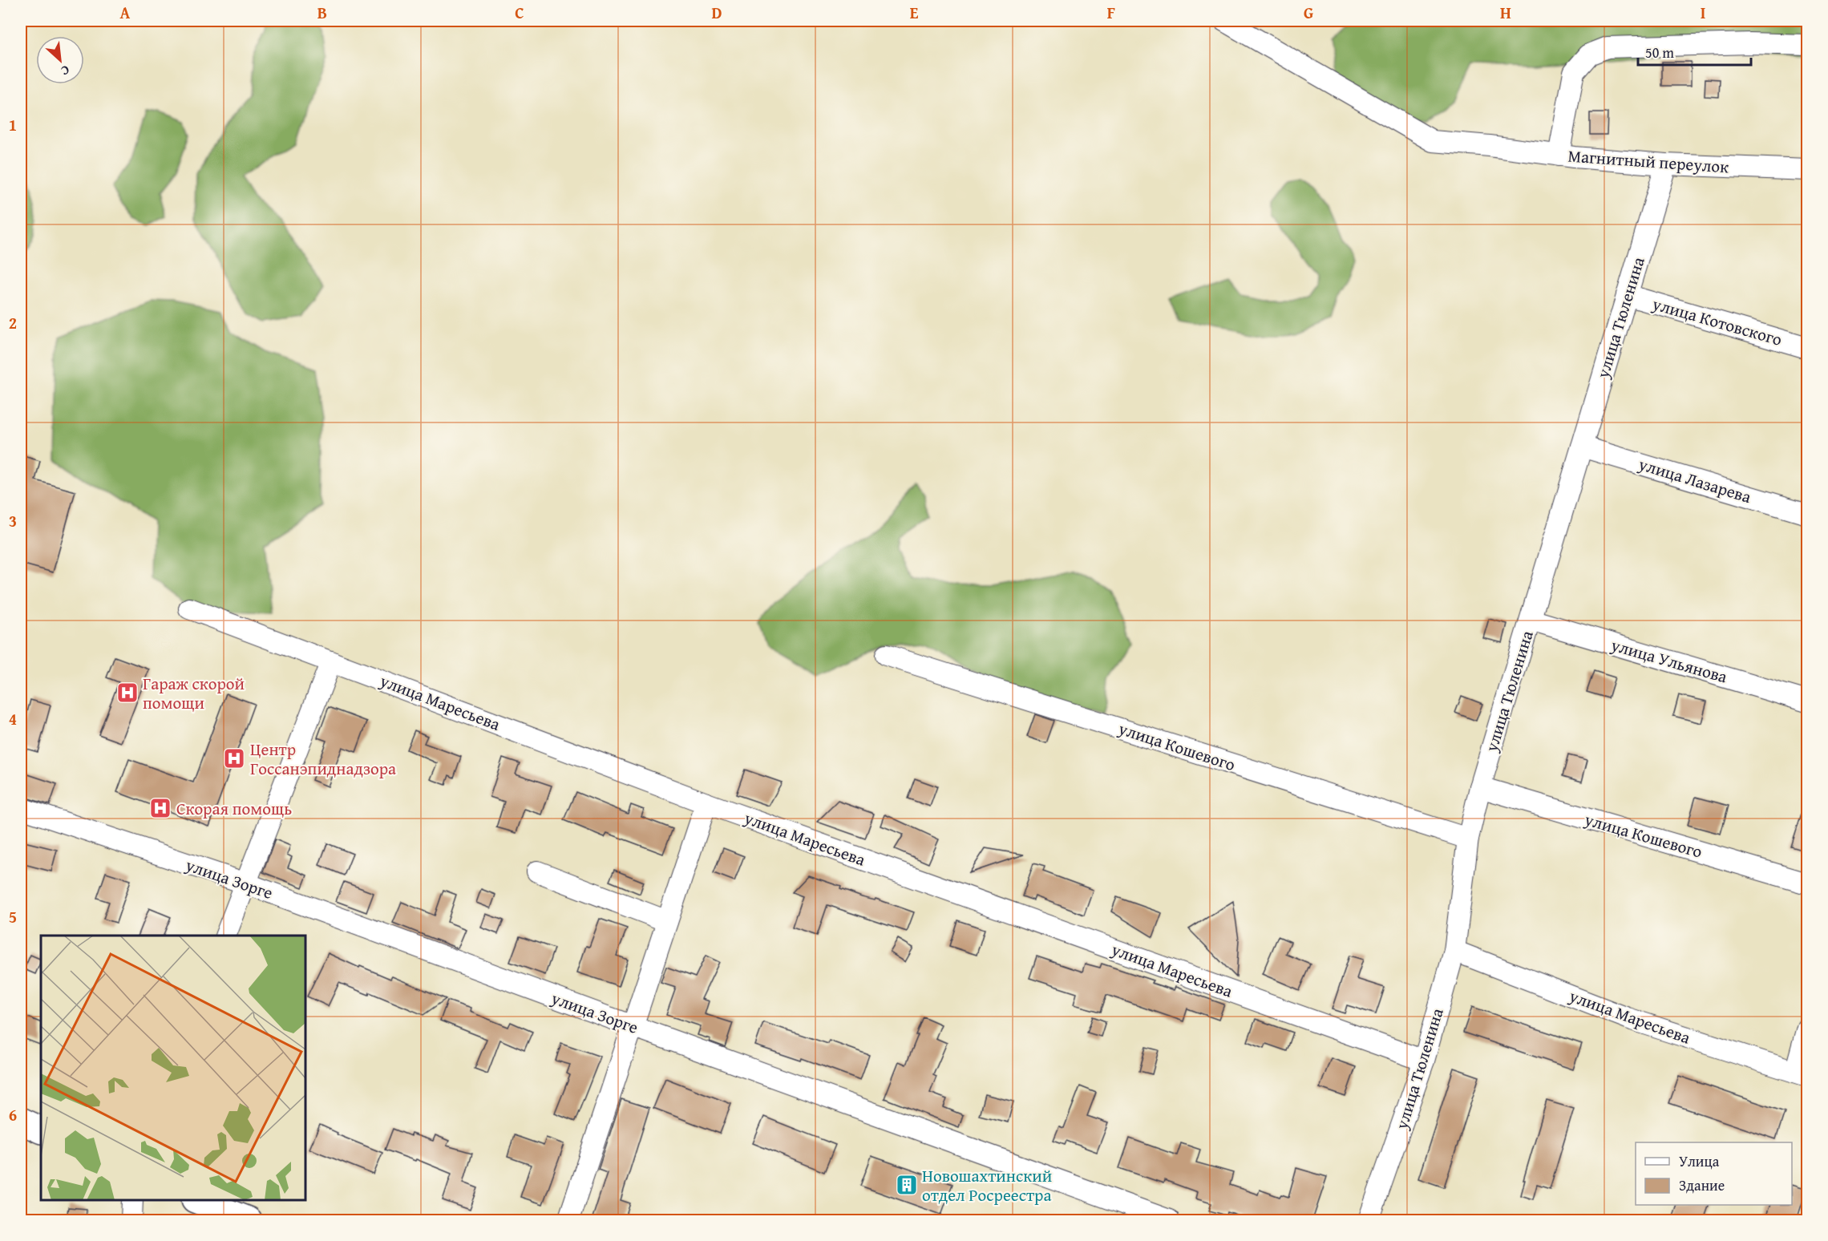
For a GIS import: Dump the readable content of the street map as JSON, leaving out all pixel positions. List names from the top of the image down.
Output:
{
  "streets": {
    "street": [
      "Магнитный переулок",
      "улица Тюленина",
      "улица Котовского",
      "улица Лазарева",
      "улица Ульянова",
      "улица Маресьева",
      "улица Кошевого",
      "улица Зорге"
    ]
  },
  "crossings": [
    ["Магнитный переулок", "улица Тюленина"],
    ["улица Тюленина", "улица Котовского"],
    ["улица Тюленина", "улица Лазарева"],
    ["улица Тюленина", "улица Ульянова"],
    ["улица Тюленина", "улица Маресьева"],
    ["улица Тюленина", "улица Кошевого"]
  ],
  "places": {
    "hospital": ["Гараж скорой помощи", "Центр Госсанэпиднадзора", "Скорая помощь"],
    "building": ["Новошахтинский отдел Росреестра"]
  },
  "legend": ["Улица", "Здание"],
  "scale_bar": "50 m",
  "north": "bottom right",
  "grid": {
    "columns": [
      "A",
      "B",
      "C",
      "D",
      "E",
      "F",
      "G",
      "H",
      "I"
    ],
    "rows": [
      "1",
      "2",
      "3",
      "4",
      "5",
      "6"
    ]
  }
}
